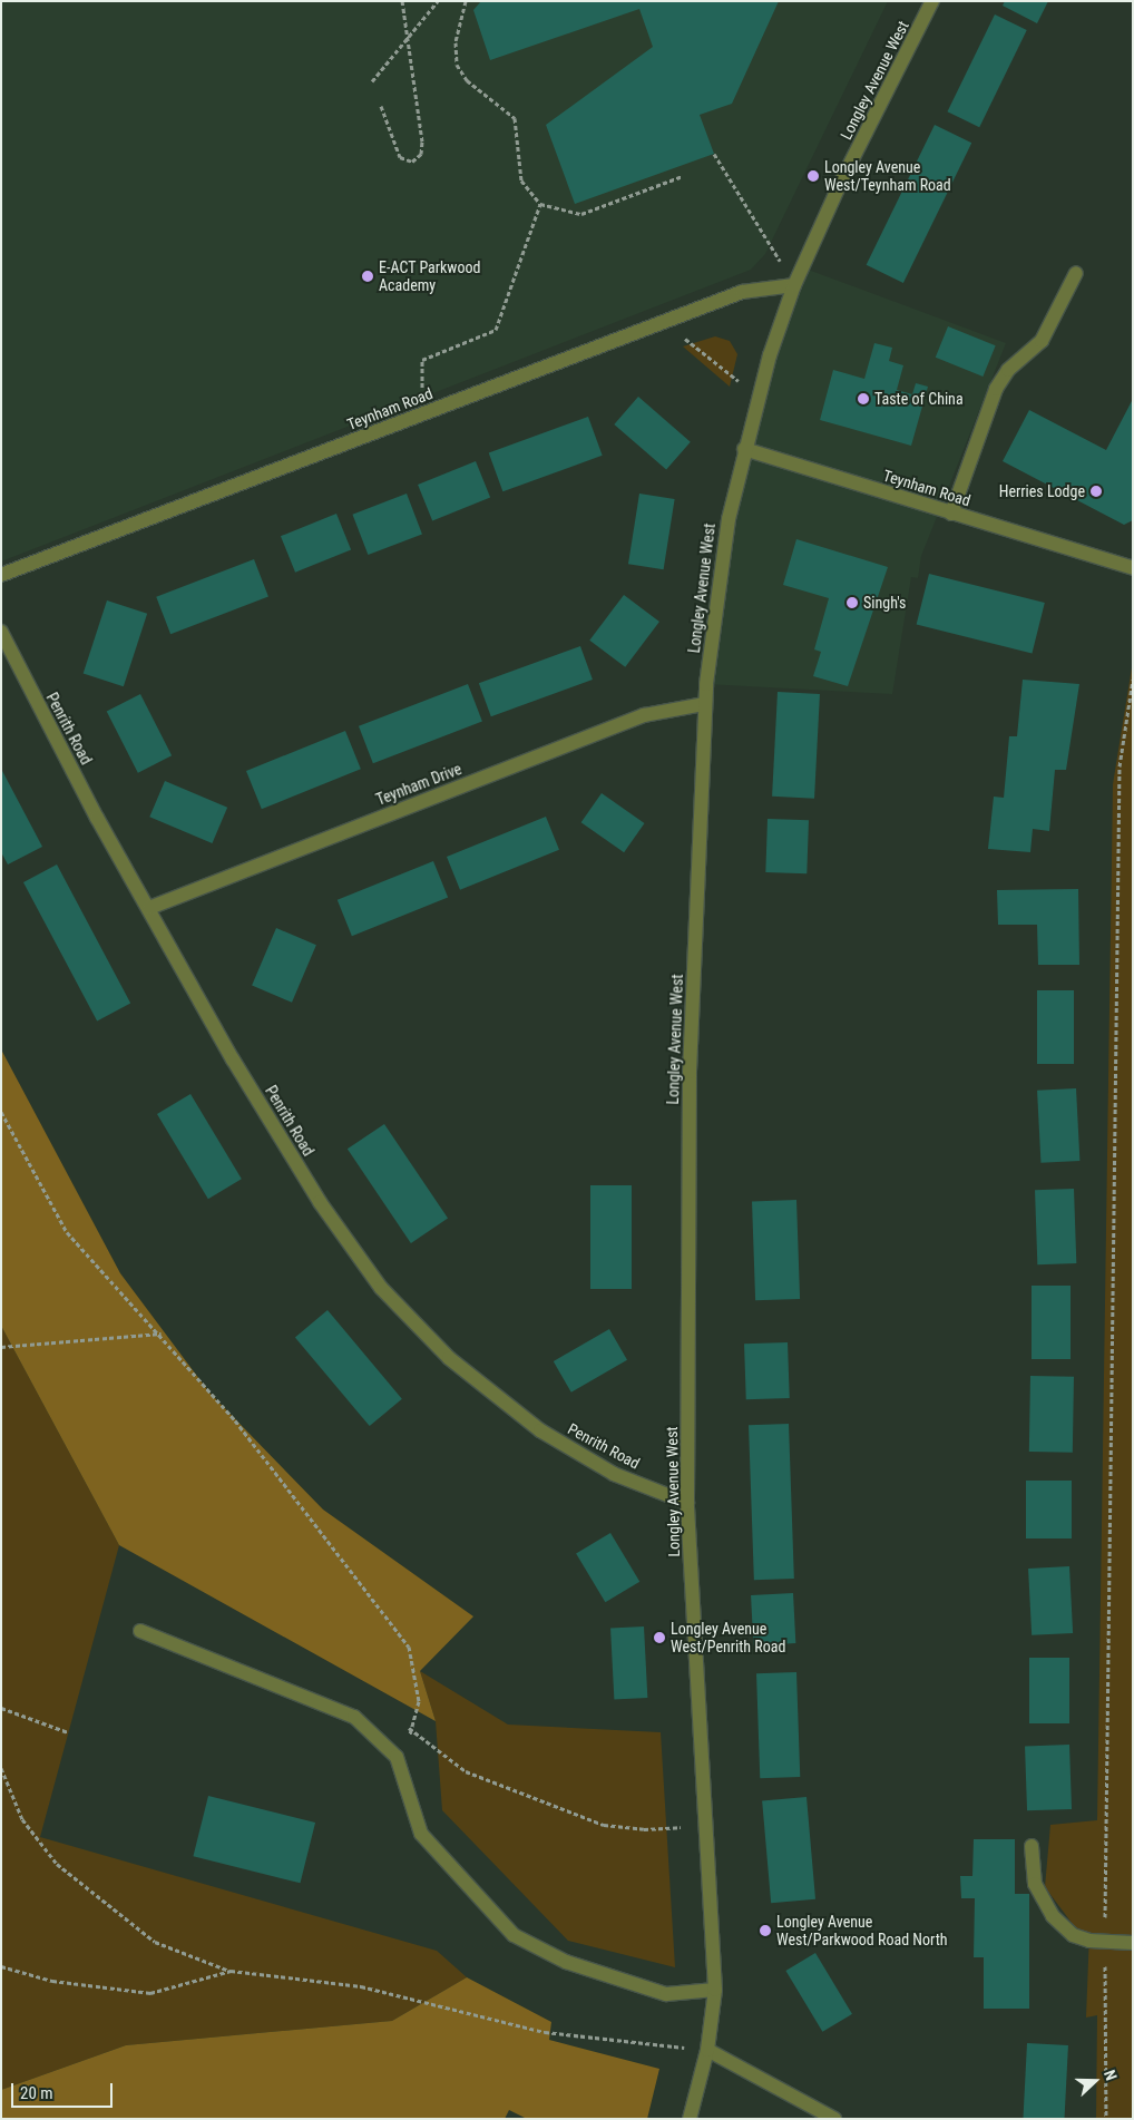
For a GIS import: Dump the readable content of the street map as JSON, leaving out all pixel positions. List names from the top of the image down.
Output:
{
  "streets": {
    "street": [
      "Longley Avenue West",
      "Teynham Road",
      "Penrith Road",
      "Teynham Drive"
    ]
  },
  "crossings": [
    ["Longley Avenue West", "Teynham Road"],
    ["Longley Avenue West", "Penrith Road"],
    ["Longley Avenue West", "Teynham Drive"],
    ["Penrith Road", "Teynham Drive"]
  ],
  "places": [
    "Longley Avenue West/Teynham Road",
    "E-ACT Parkwood Academy",
    "Taste of China",
    "Herries Lodge",
    "Singh's",
    "Longley Avenue West/Penrith Road",
    "Longley Avenue West/Parkwood Road North"
  ],
  "scale_bar": "20 m",
  "north": "right"
}
